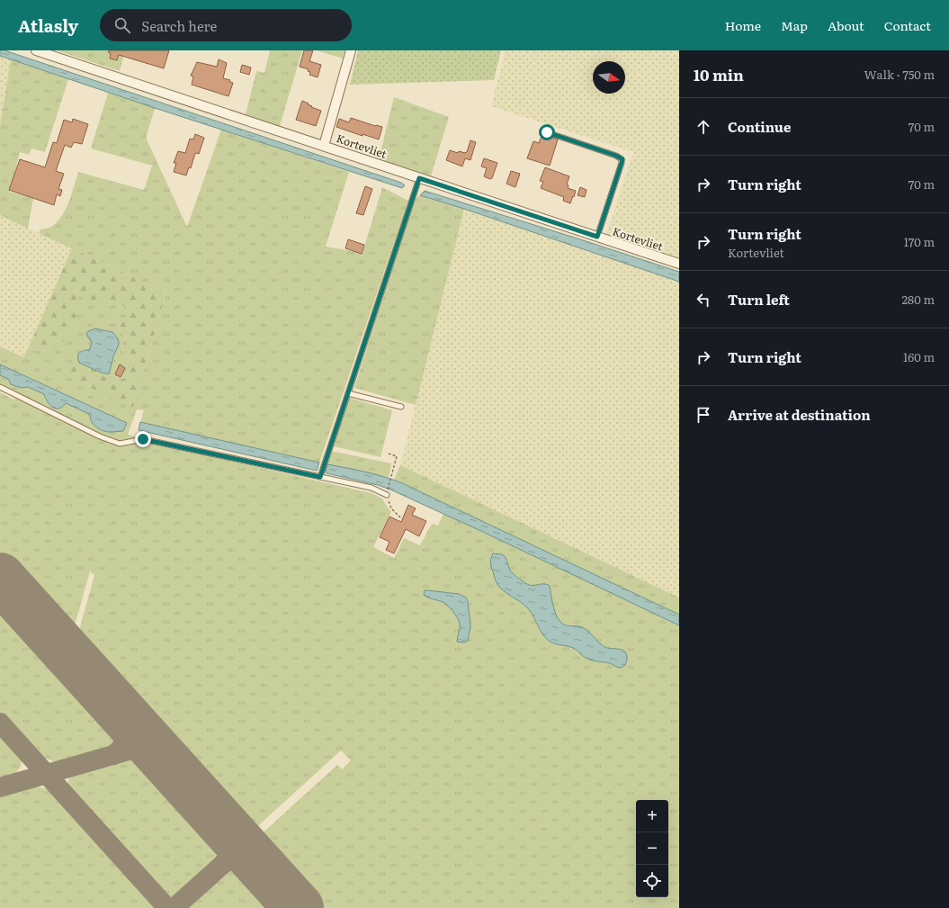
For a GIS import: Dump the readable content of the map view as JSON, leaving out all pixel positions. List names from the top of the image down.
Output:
{
  "streets": {
    "street": ["Kortevliet"]
  },
  "north": "right",
  "page": {
    "header": "Atlasly",
    "search": "Search here",
    "nav": [
      "Home",
      "Map",
      "About",
      "Contact"
    ],
    "heading": ["10 min", "Walk · 750 m"],
    "list": [
      ["Continue", "70 m"],
      ["Turn right", "70 m"],
      ["Turn right", "Kortevliet", "170 m"],
      ["Turn left", "280 m"],
      ["Turn right", "160 m"],
      "Arrive at destination"
    ],
    "map_buttons": ["+", "−"]
  }
}
